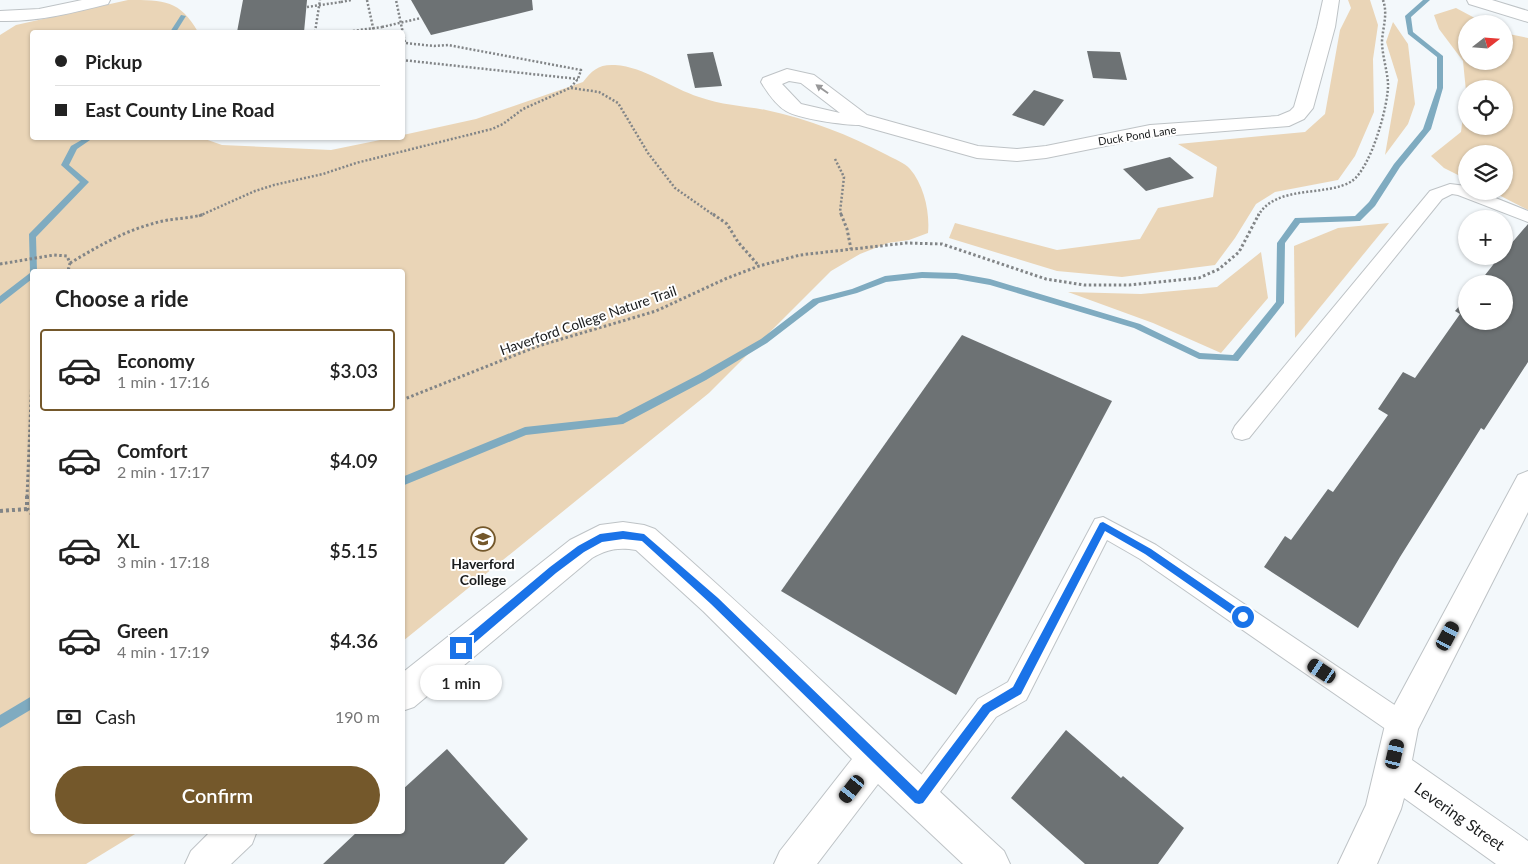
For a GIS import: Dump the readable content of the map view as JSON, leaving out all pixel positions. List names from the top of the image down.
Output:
{
  "streets": {
    "street": ["Duck Pond Lane", "Levering Street"],
    "path": ["Haverford College Nature Trail"]
  },
  "places": {
    "school or university": ["Haverford College"]
  },
  "north": "right",
  "page": {
    "map_buttons": ["+", "−"],
    "banner": ["Pickup", "East County Line Road"],
    "heading": "Choose a ride",
    "list": [
      {
        "name": "Economy",
        "note": "1 min · 17:16",
        "value": "$3.03"
      },
      {
        "name": "Comfort",
        "note": "2 min · 17:17",
        "value": "$4.09"
      },
      {
        "name": "XL",
        "note": "3 min · 17:18",
        "value": "$5.15"
      },
      {
        "name": "Green",
        "note": "4 min · 17:19",
        "value": "$4.36"
      }
    ],
    "bubble": "1 min",
    "pay": ["Cash", "190 m"],
    "buttons": "Confirm"
  }
}
